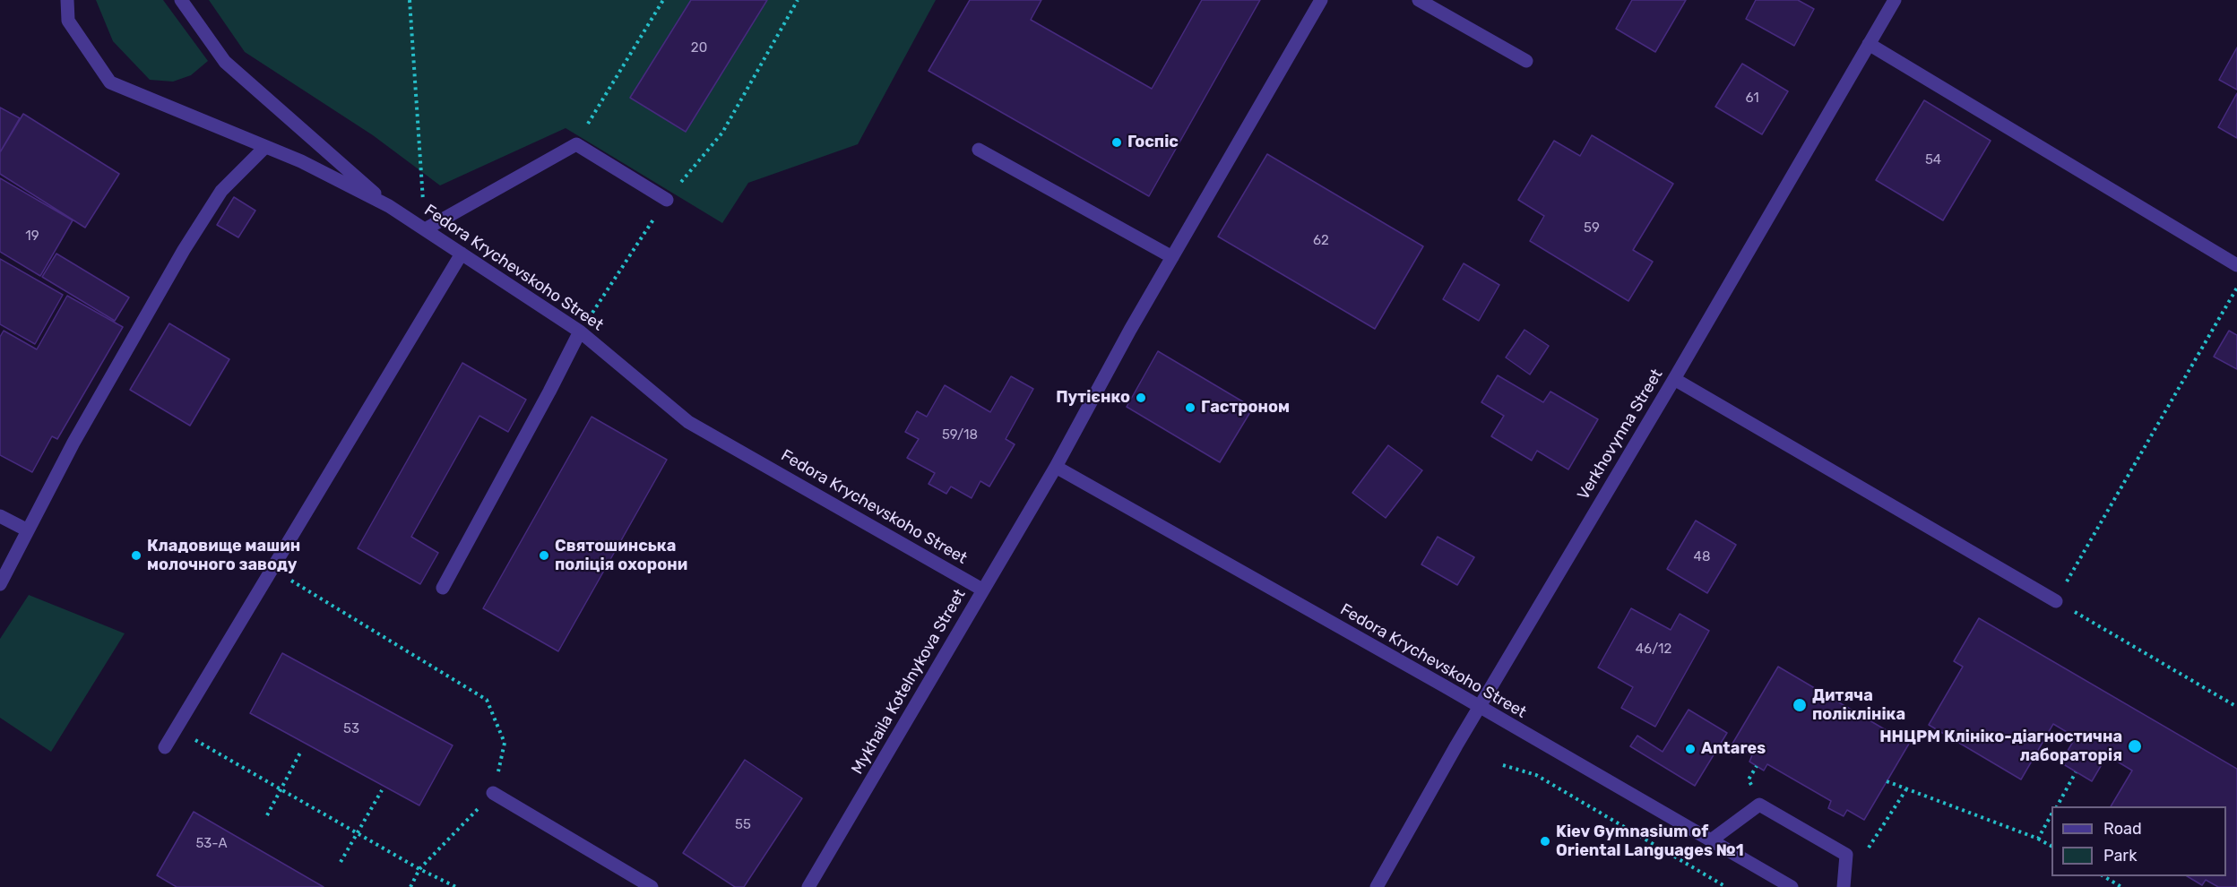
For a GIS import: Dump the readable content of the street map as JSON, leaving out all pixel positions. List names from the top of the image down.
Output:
{
  "streets": {
    "street": ["Fedora Krychevskoho Street", "Verkhovynna Street", "Mykhaila Kotelnykova Street"]
  },
  "crossings": [
    ["Fedora Krychevskoho Street", "Verkhovynna Street"],
    ["Fedora Krychevskoho Street", "Mykhaila Kotelnykova Street"]
  ],
  "places": [
    "Госпіс",
    "Путієнко",
    "Гастроном",
    "Кладовище машин молочного заводу",
    "Святошинська поліція охорони",
    "Дитяча поліклініка",
    "ННЦРМ Клініко-діагностична лабораторія",
    "Antares",
    "Kiev Gymnasium of Oriental Languages №1"
  ],
  "house_numbers": [
    "20",
    "61",
    "54",
    "59",
    "19",
    "62",
    "59/18",
    "48",
    "46/12",
    "53",
    "55",
    "53-А"
  ],
  "legend": ["Road", "Park"]
}
